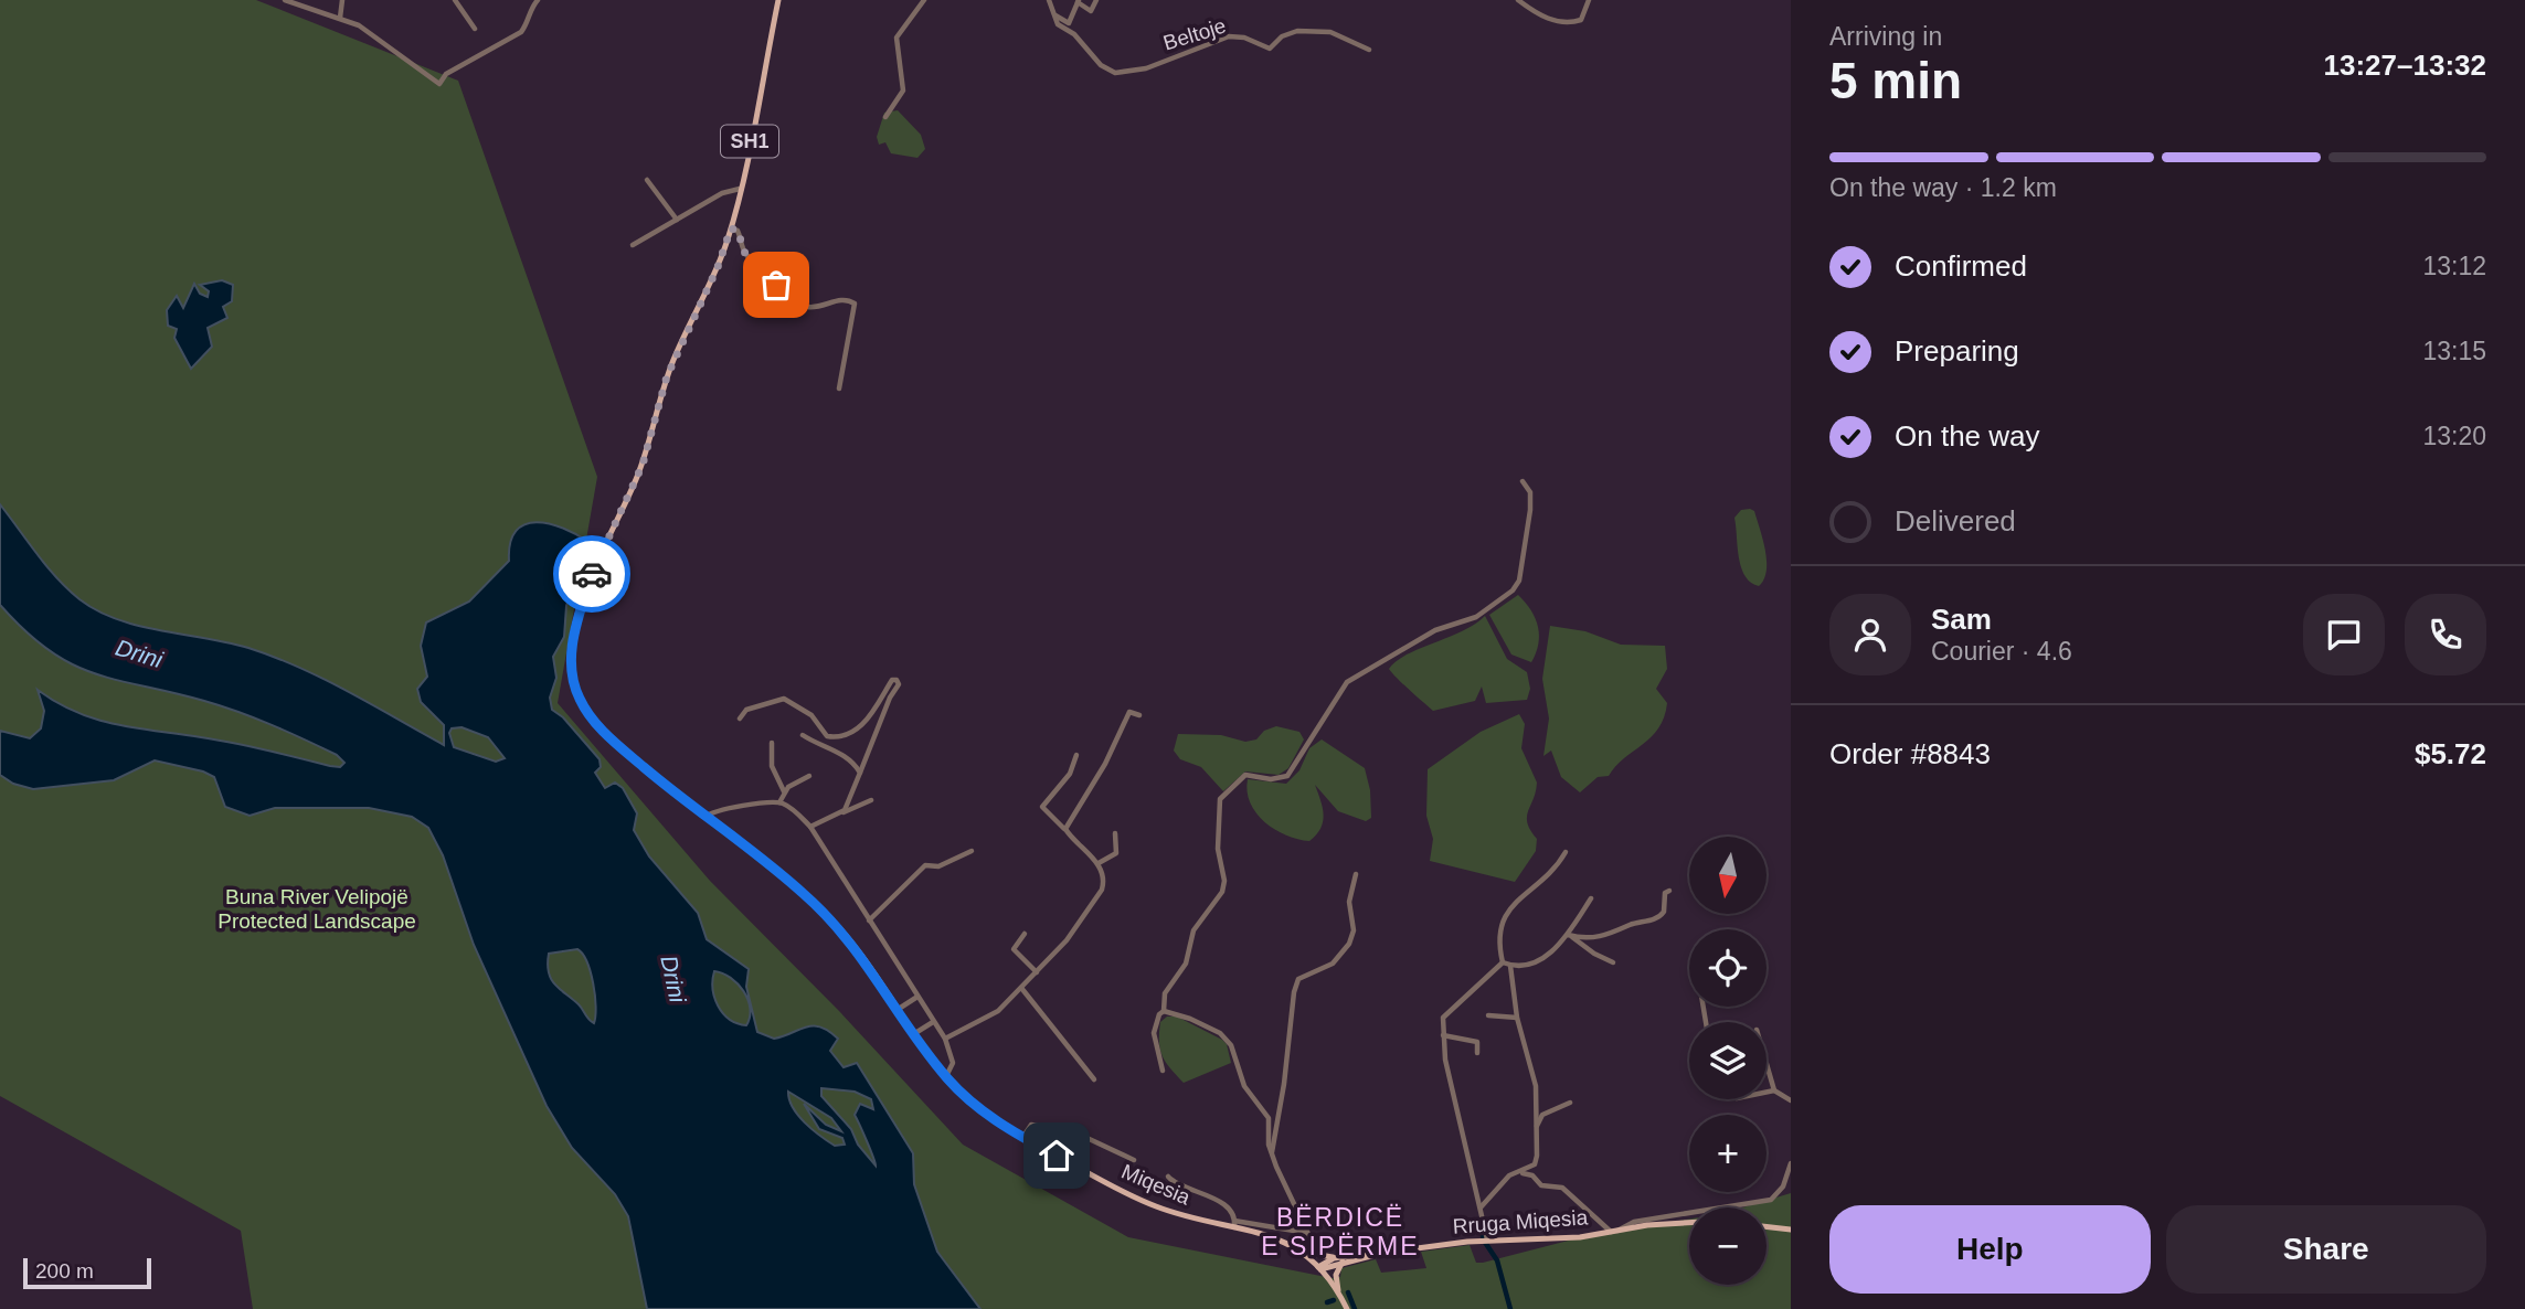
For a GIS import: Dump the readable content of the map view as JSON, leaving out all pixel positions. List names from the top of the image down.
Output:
{
  "streets": {
    "main road": ["SH1", "Miqesia", "Rruga Miqesia"],
    "street": ["Beltoje"]
  },
  "crossings": [
    ["SH1", "Miqesia"],
    ["SH1", "Rruga Miqesia"]
  ],
  "districts": ["BËRDICË E SIPËRME"],
  "water": ["Drini"],
  "parks": ["Buna River Velipojë Protected Landscape"],
  "scale_bar": "200 m",
  "north": "bottom",
  "page": {
    "heading": ["5 min", "Arriving in", "13:27–13:32"],
    "panel": [
      "Sam",
      "Courier · 4.6",
      "Order #8843",
      "$5.72"
    ],
    "bar": "On the way · 1.2 km",
    "list": [
      ["Confirmed", "13:12"],
      ["Preparing", "13:15"],
      ["On the way", "13:20"],
      "Delivered"
    ],
    "map_buttons": ["+", "−"],
    "buttons": ["Help", "Share"],
    "scale": "200 m"
  }
}
